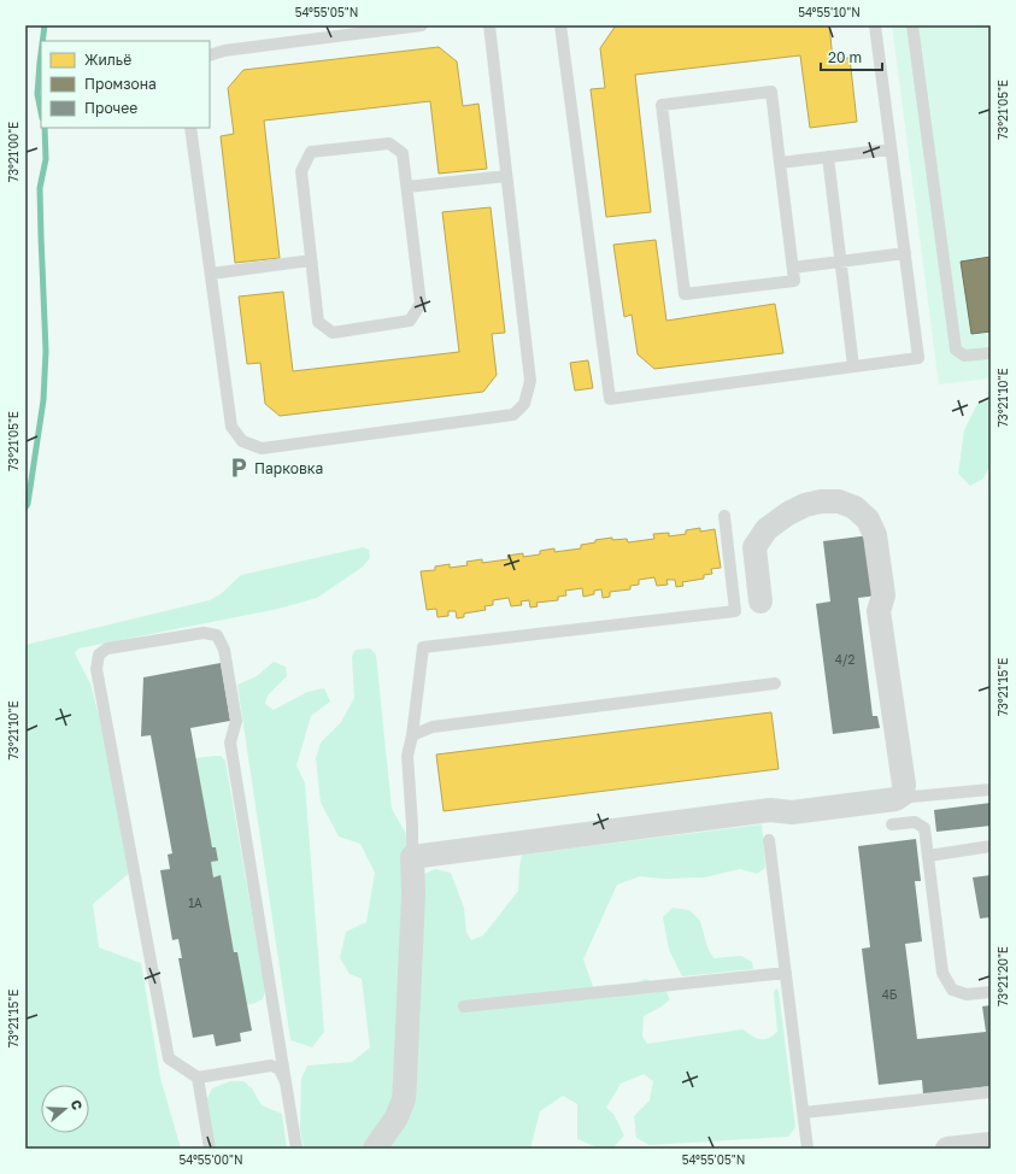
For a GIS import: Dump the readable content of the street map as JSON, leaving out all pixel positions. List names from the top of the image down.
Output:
{
  "places": {
    "parking": ["Парковка"]
  },
  "house_numbers": ["4/2", "1А", "4Б"],
  "legend": ["Жильё", "Промзона", "Прочее"],
  "scale_bar": "20 m",
  "north": "right",
  "coordinates": [
    "54°55'05\"N",
    "54°55'10\"N",
    "73°21'05\"E",
    "73°21'00\"E",
    "73°21'10\"E",
    "73°21'15\"E",
    "73°21'20\"E",
    "54°55'00\"N"
  ]
}
